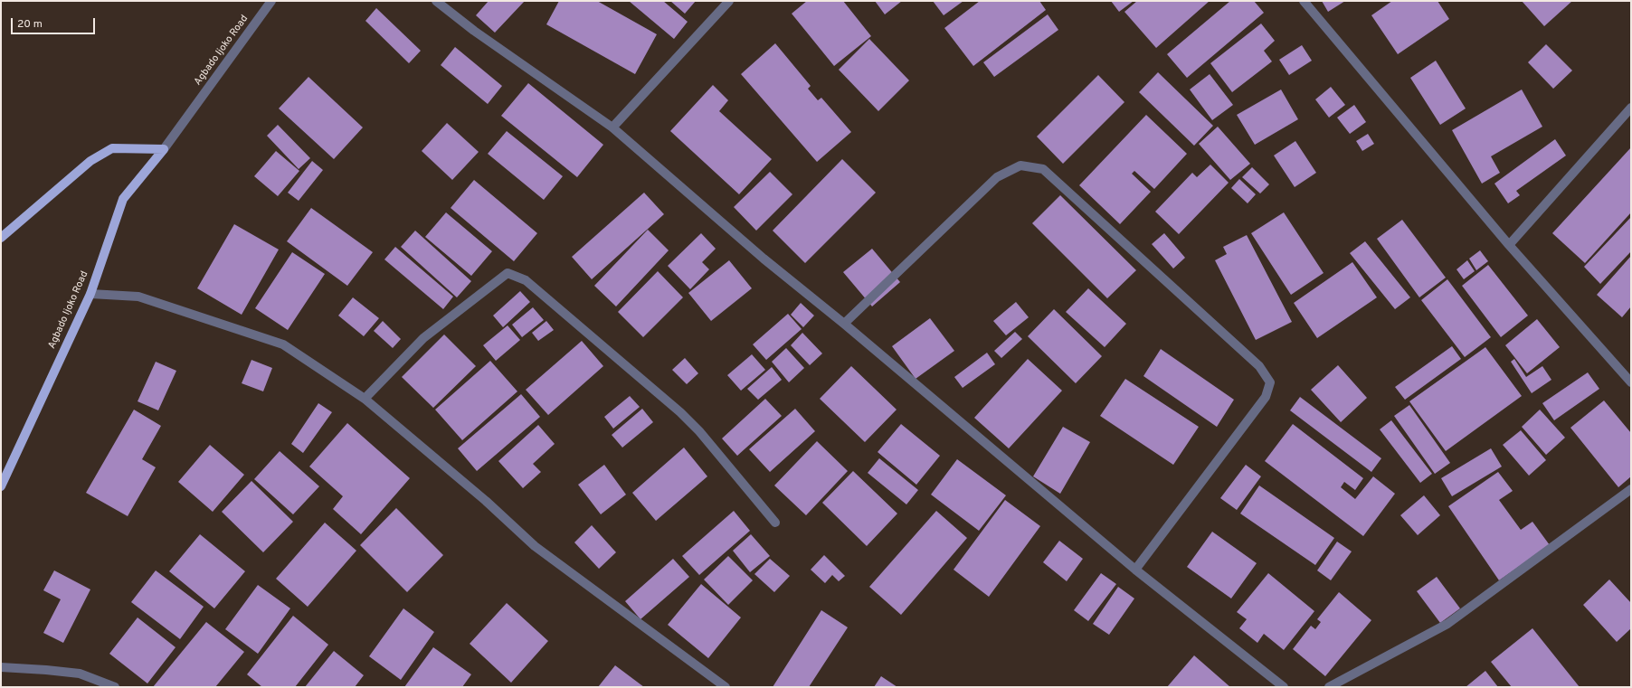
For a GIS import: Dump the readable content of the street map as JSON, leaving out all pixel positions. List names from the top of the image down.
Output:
{
  "streets": {
    "main road": ["Agbado Ijoko Road"]
  },
  "scale_bar": "20 m"
}
